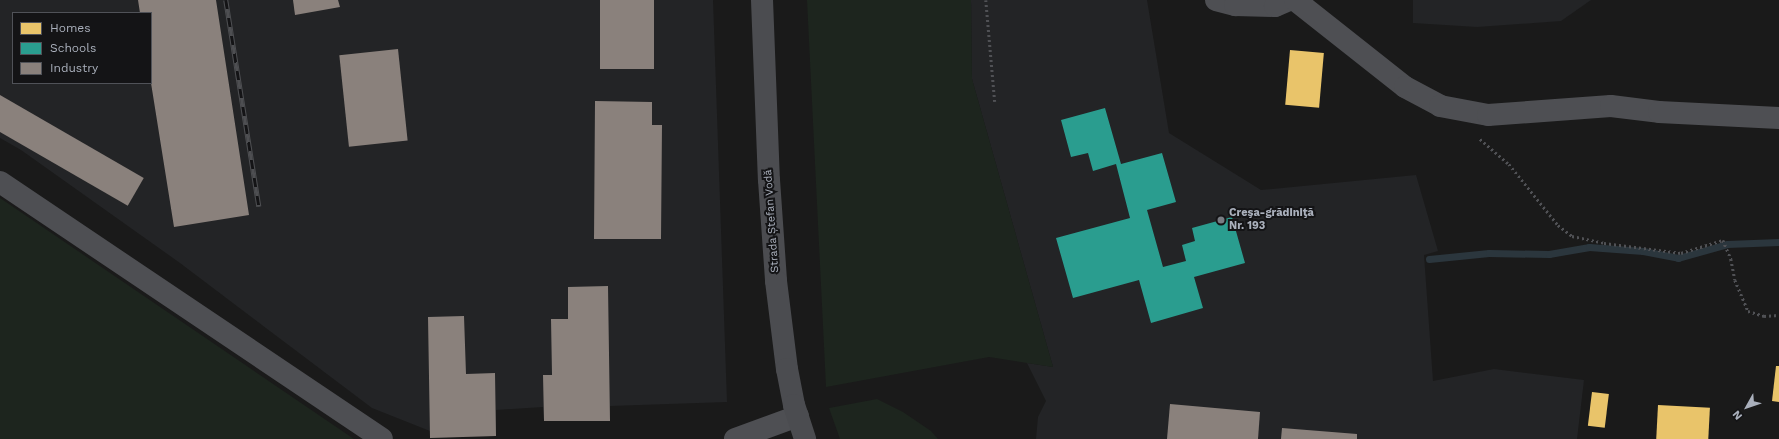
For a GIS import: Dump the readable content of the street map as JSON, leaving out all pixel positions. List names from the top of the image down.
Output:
{
  "streets": {
    "highway": ["Strada Ștefan Vodă"]
  },
  "places": ["Creşa-grădiniţă Nr. 193"],
  "legend": ["Homes", "Schools", "Industry"],
  "north": "bottom left"
}
